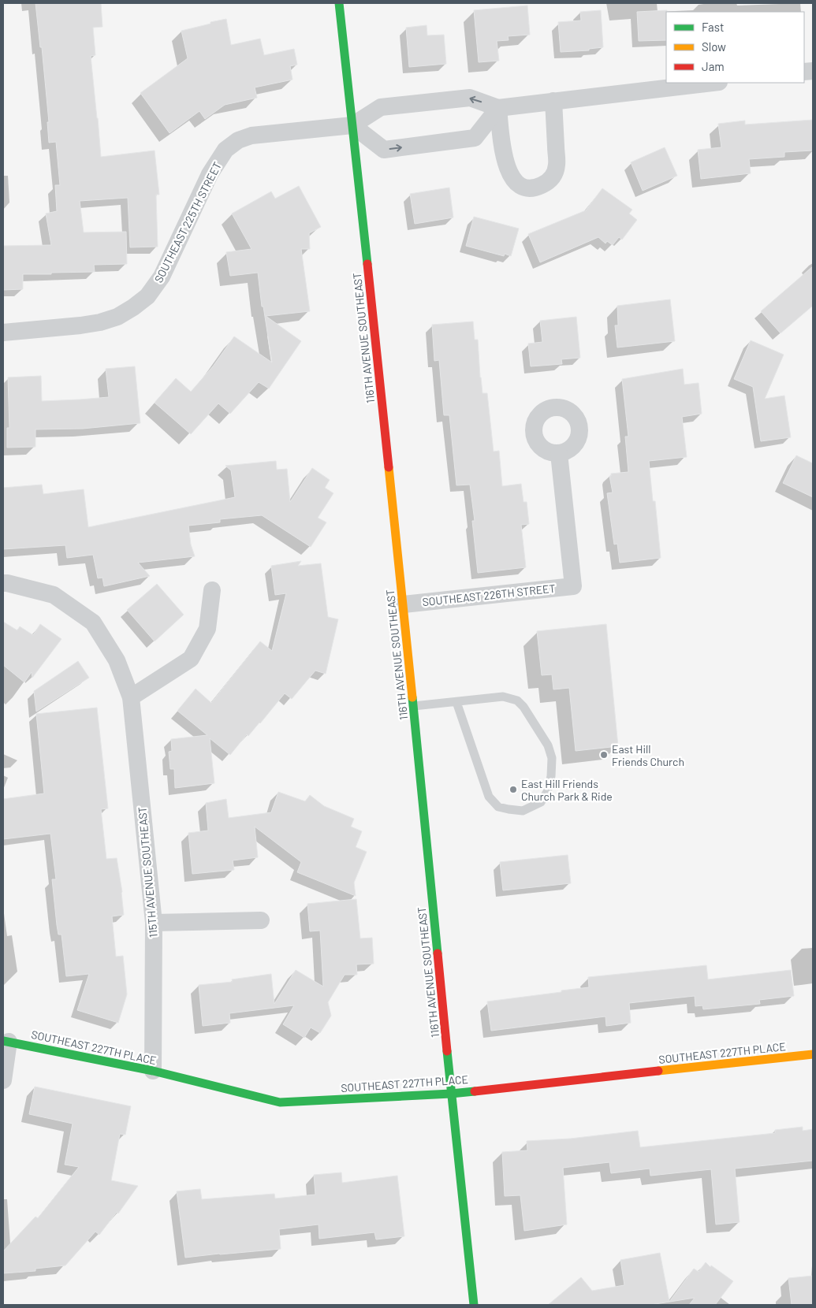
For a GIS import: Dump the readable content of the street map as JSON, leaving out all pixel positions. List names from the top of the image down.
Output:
{
  "streets": {
    "main road": ["116TH AVENUE SOUTHEAST", "SOUTHEAST 227TH PLACE"],
    "street": ["SOUTHEAST 225TH STREET", "SOUTHEAST 226TH STREET", "115TH AVENUE SOUTHEAST"]
  },
  "crossings": [
    ["SOUTHEAST 225TH STREET", "116TH AVENUE SOUTHEAST"],
    ["116TH AVENUE SOUTHEAST", "SOUTHEAST 226TH STREET"],
    ["116TH AVENUE SOUTHEAST", "SOUTHEAST 227TH PLACE"],
    ["115TH AVENUE SOUTHEAST", "SOUTHEAST 227TH PLACE"]
  ],
  "places": ["East Hill Friends Church", "East Hill Friends Church Park & Ride"],
  "legend": ["Fast", "Slow", "Jam"]
}
